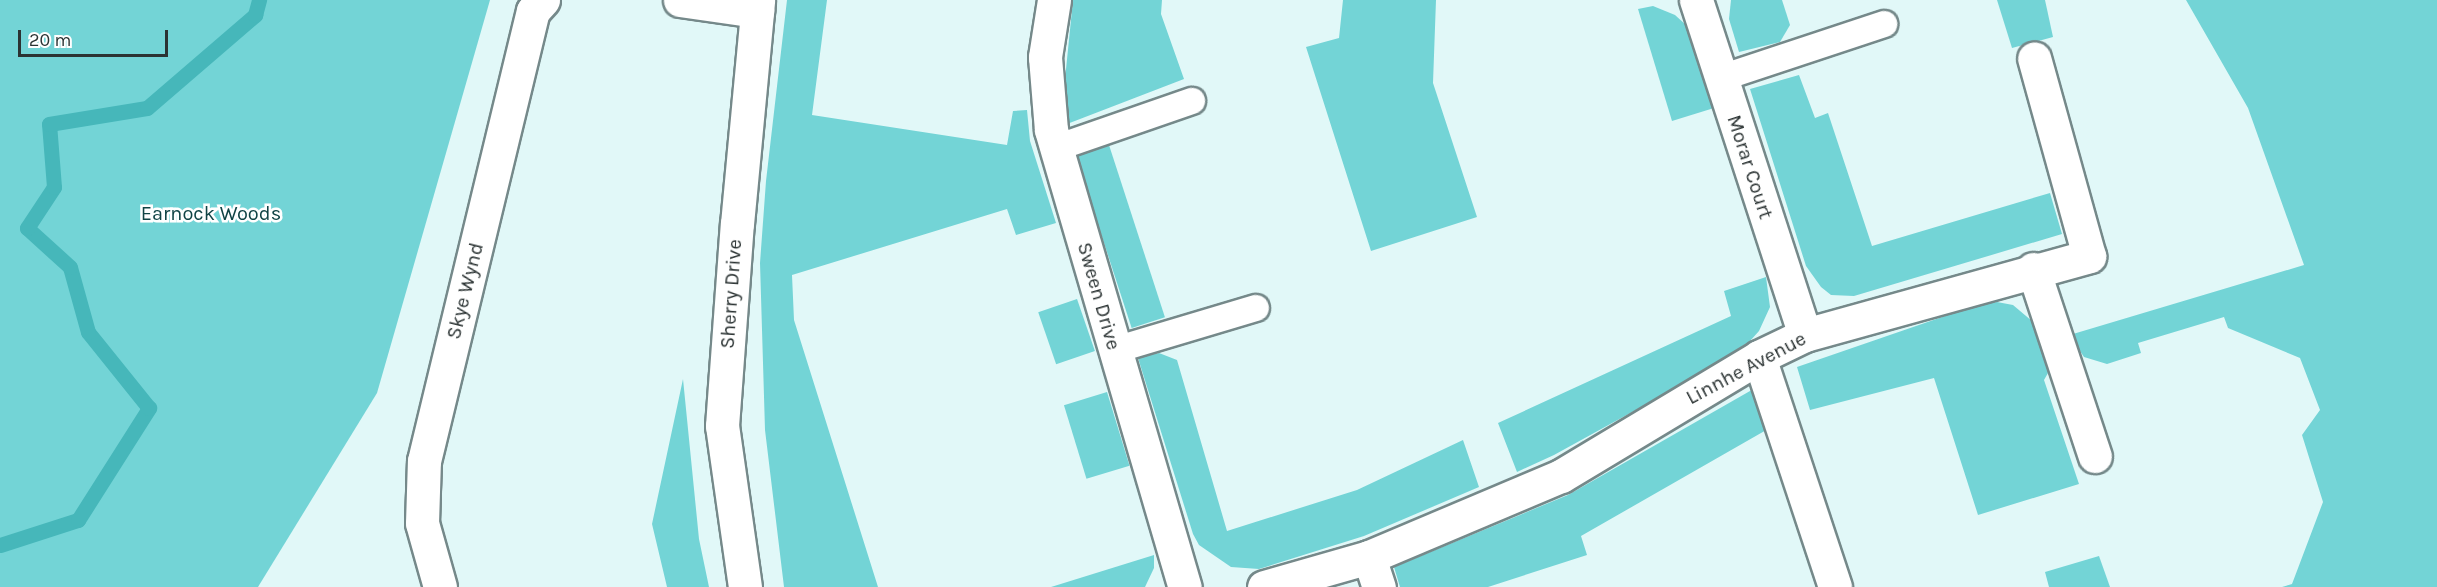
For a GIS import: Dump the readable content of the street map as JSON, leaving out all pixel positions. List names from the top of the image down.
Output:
{
  "streets": {
    "street": [
      "Morar Court",
      "Skye Wynd",
      "Sherry Drive",
      "Sween Drive",
      "Linnhe Avenue"
    ]
  },
  "crossings": [
    ["Morar Court", "Linnhe Avenue"]
  ],
  "parks": ["Earnock Woods"],
  "scale_bar": "20 m"
}
